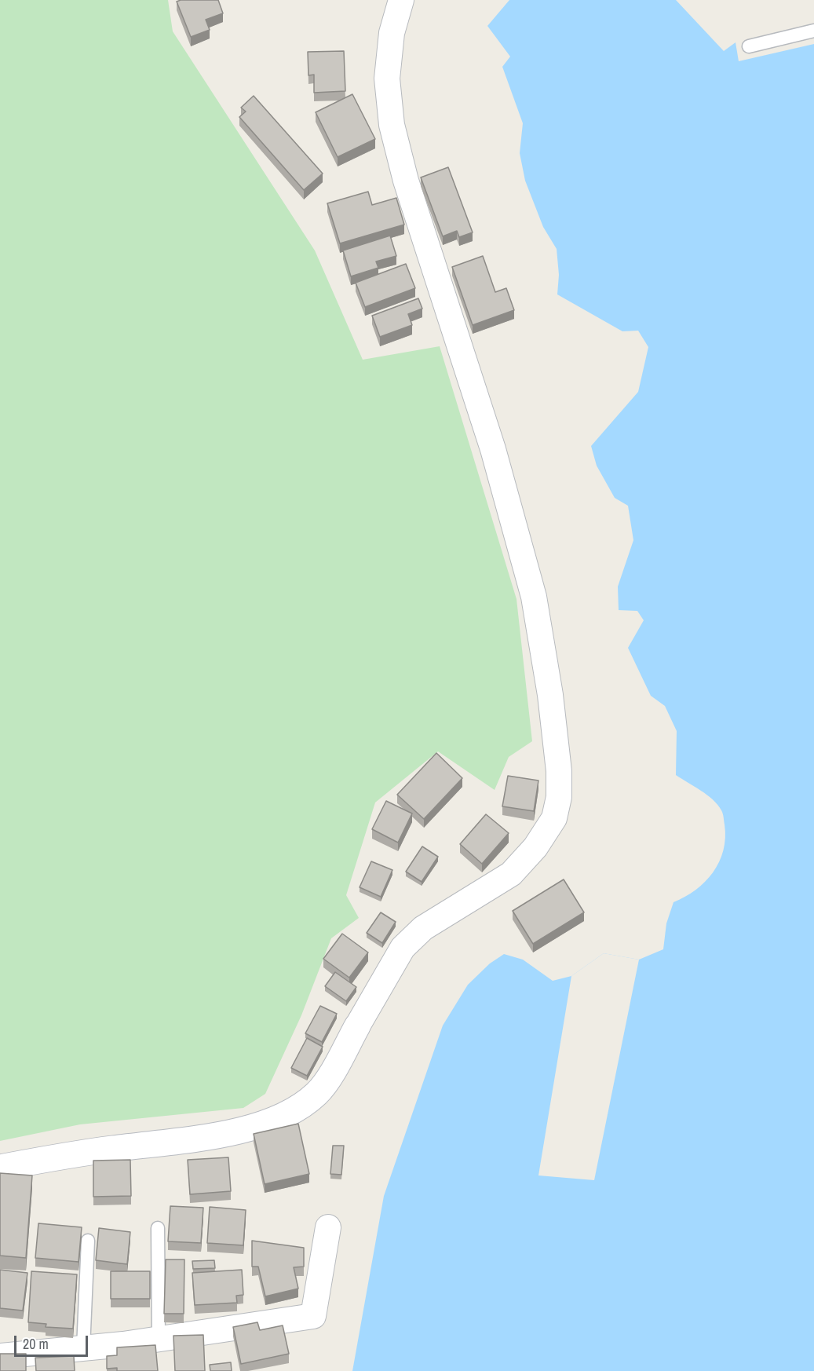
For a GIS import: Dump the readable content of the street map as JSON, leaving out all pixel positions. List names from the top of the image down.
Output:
{
  "scale_bar": "20 m"
}
